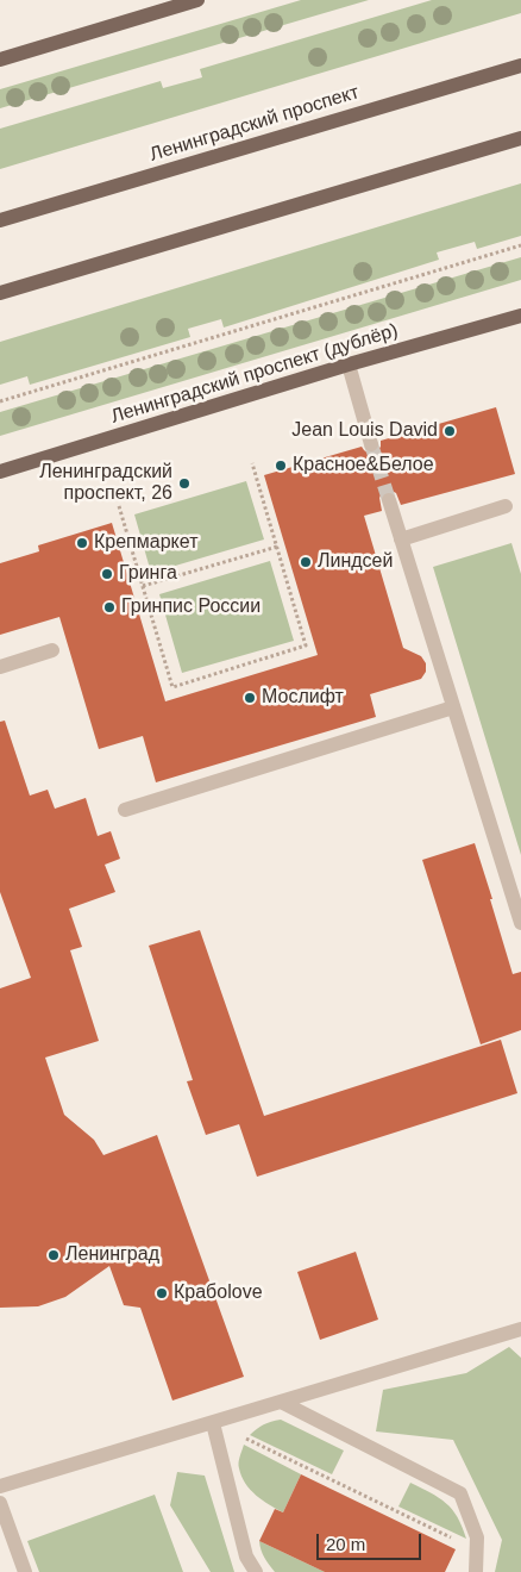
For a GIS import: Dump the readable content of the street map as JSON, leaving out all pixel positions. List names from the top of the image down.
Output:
{
  "streets": {
    "main road": ["Ленинградский проспект", "Ленинградский проспект (дублёр)"]
  },
  "places": [
    "Jean Louis David",
    "Красное&Белое",
    "Ленинградский проспект, 26",
    "Крепмаркет",
    "Линдсей",
    "Гринга",
    "Гринпис России",
    "Мослифт",
    "Ленинград",
    "Крабоlove"
  ],
  "scale_bar": "20 m"
}
